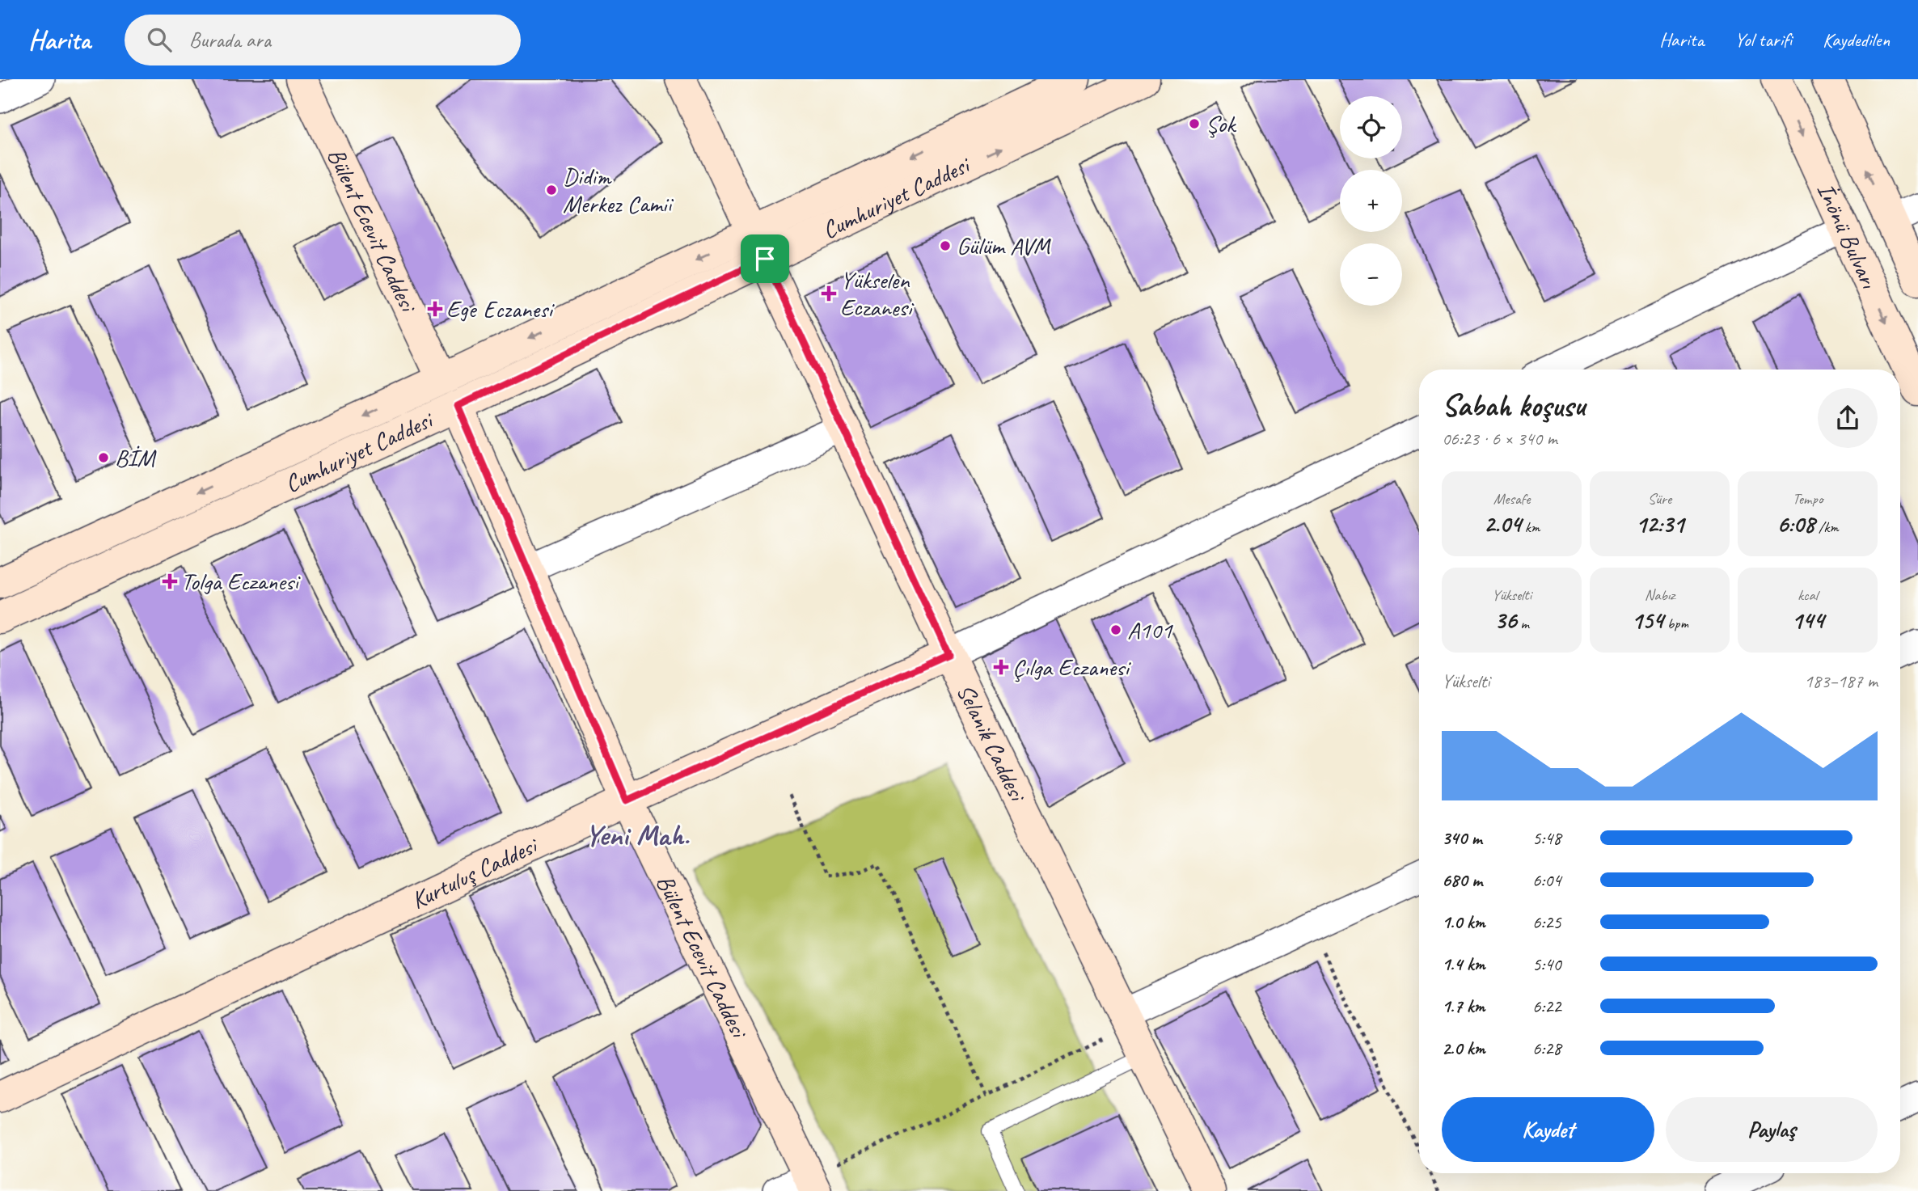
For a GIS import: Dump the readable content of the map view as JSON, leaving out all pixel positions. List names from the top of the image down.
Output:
{
  "streets": {
    "street": [
      "Cumhuriyet Caddesi",
      "Bülent Ecevit Caddesi",
      "İnönü Bulvarı",
      "Selanik Caddesi",
      "Kurtuluş Caddesi"
    ]
  },
  "crossings": [
    ["Cumhuriyet Caddesi", "Bülent Ecevit Caddesi"],
    ["Cumhuriyet Caddesi", "Selanik Caddesi"],
    ["Bülent Ecevit Caddesi", "Kurtuluş Caddesi"],
    ["Selanik Caddesi", "Kurtuluş Caddesi"]
  ],
  "districts": ["Yeni Mah."],
  "places": {
    "other": [
      "Şok",
      "Didim Merkez Camii",
      "Gülüm AVM",
      "BİM",
      "A101"
    ],
    "health": [
      "Yükselen Eczanesi",
      "Ege Eczanesi",
      "Tolga Eczanesi",
      "Çılga Eczanesi"
    ]
  },
  "page": {
    "header": "Harita",
    "search": "Burada ara",
    "nav": ["Harita", "Yol tarifi", "Kaydedilen"],
    "map_buttons": ["+", "−"],
    "heading": ["Sabah koşusu", "06:23 · 6 × 340 m"],
    "stats": [
      ["Mesafe", "2.04 km"],
      ["Süre", "12:31"],
      ["Tempo", "6:08 /km"],
      ["Yükselti", "36 m"],
      ["Nabız", "154 bpm"],
      ["kcal", "144"]
    ],
    "chart": ["Yükselti", "183–187 m"],
    "list": [
      {
        "name": "340 m",
        "note": "5:48"
      },
      {
        "name": "680 m",
        "note": "6:04"
      },
      {
        "name": "1.0 km",
        "note": "6:25"
      },
      {
        "name": "1.4 km",
        "note": "5:40"
      },
      {
        "name": "1.7 km",
        "note": "6:22"
      },
      {
        "name": "2.0 km",
        "note": "6:28"
      }
    ],
    "buttons": ["Kaydet", "Paylaş"]
  }
}
